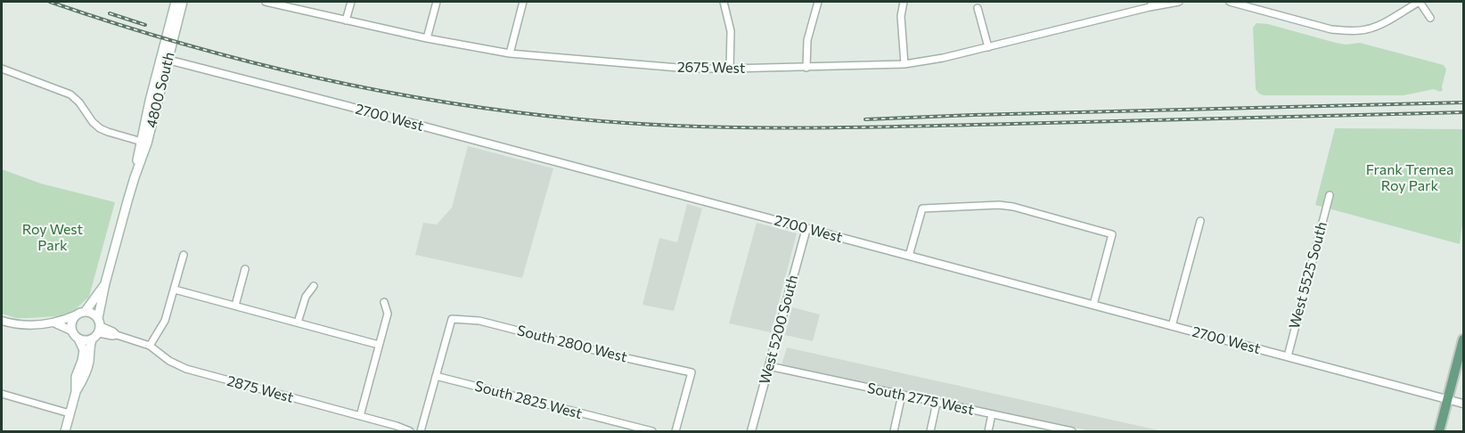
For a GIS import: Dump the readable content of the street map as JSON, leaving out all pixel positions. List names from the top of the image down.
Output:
{
  "streets": {
    "main road": ["4800 South"],
    "street": [
      "2675 West",
      "2700 West",
      "West 5525 South",
      "West 5200 South",
      "South 2800 West",
      "2875 West",
      "South 2775 West",
      "South 2825 West"
    ]
  },
  "crossings": [
    ["4800 South", "2700 West"],
    ["4800 South", "2875 West"],
    ["2700 West", "West 5525 South"],
    ["2700 West", "West 5200 South"],
    ["West 5200 South", "South 2775 West"],
    ["South 2800 West", "South 2825 West"]
  ],
  "parks": ["Frank Tremea Roy Park", "Roy West Park"]
}
